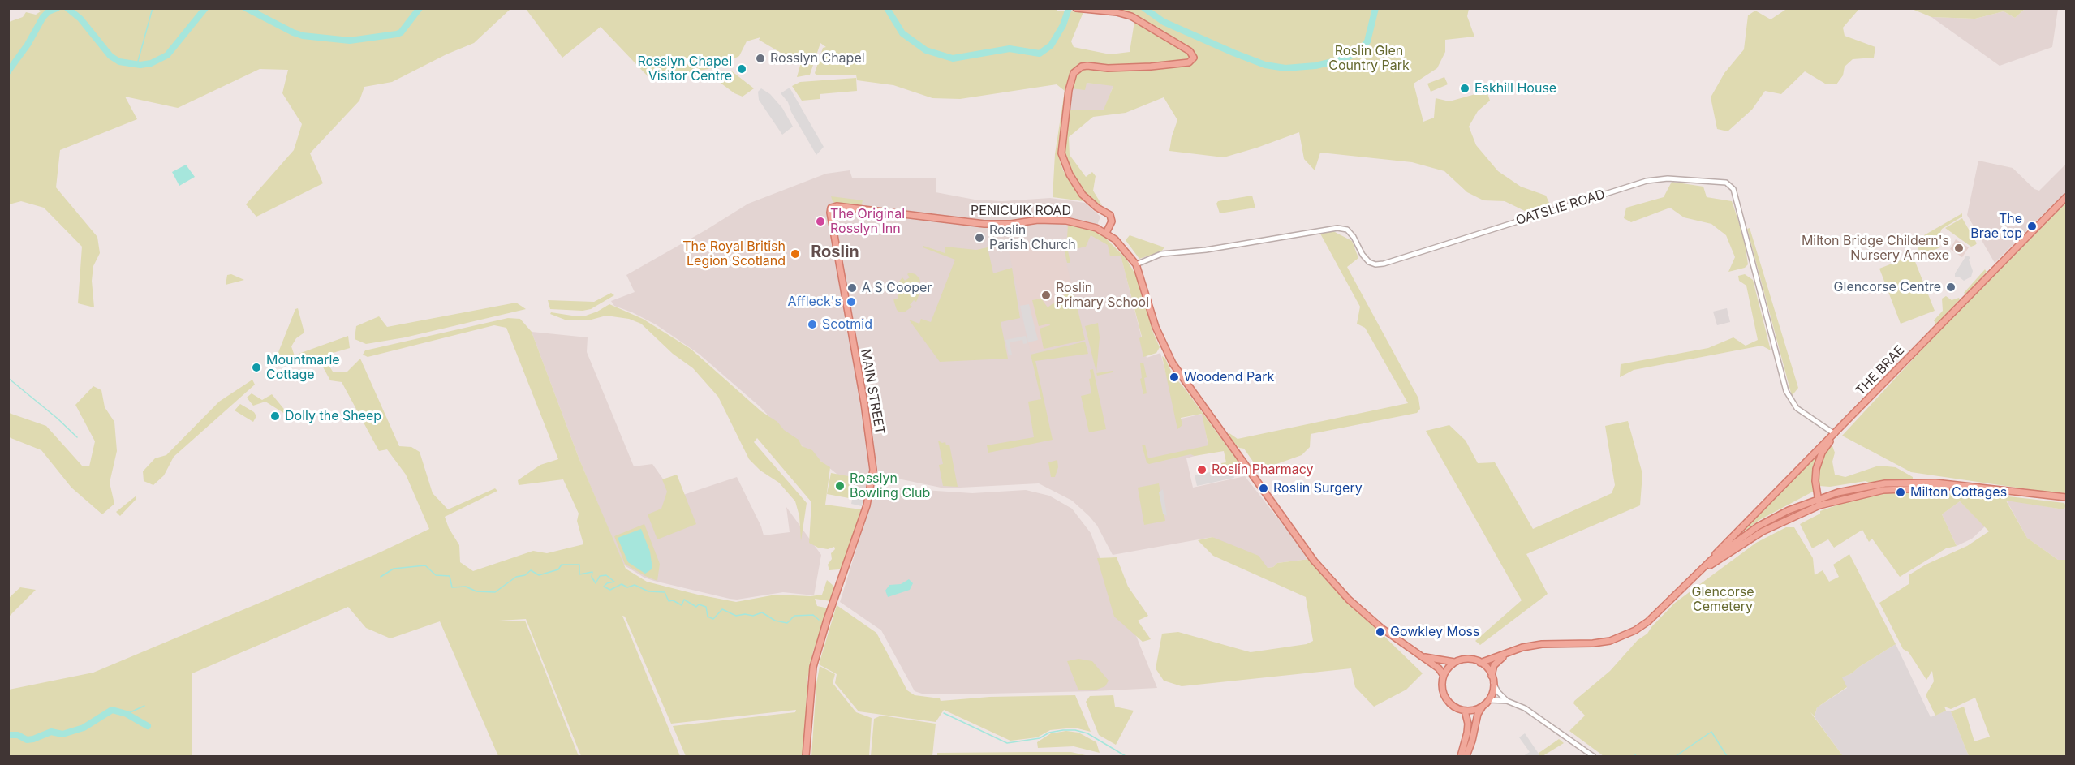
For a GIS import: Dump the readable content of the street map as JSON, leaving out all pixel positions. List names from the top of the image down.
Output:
{
  "streets": {
    "main road": ["PENICUIK ROAD", "THE BRAE", "MAIN STREET"],
    "street": ["OATSLIE ROAD"]
  },
  "crossings": [
    ["OATSLIE ROAD", "PENICUIK ROAD"],
    ["OATSLIE ROAD", "THE BRAE"],
    ["PENICUIK ROAD", "MAIN STREET"]
  ],
  "districts": ["Roslin"],
  "parks": ["Roslin Glen Country Park", "Glencorse Cemetery"],
  "places": [
    "Rosslyn Chapel",
    "Rosslyn Chapel Visitor Centre",
    "Eskhill House",
    "The Original Rosslyn Inn",
    "The Brae top",
    "Roslin Parish Church",
    "Milton Bridge Childern's Nursery Annexe",
    "The Royal British Legion Scotland",
    "Glencorse Centre",
    "A S Cooper",
    "Roslin Primary School",
    "Affleck's",
    "Scotmid",
    "Mountmarle Cottage",
    "Woodend Park",
    "Dolly the Sheep",
    "Roslin Pharmacy",
    "Rosslyn Bowling Club",
    "Roslin Surgery",
    "Milton Cottages",
    "Gowkley Moss"
  ]
}
